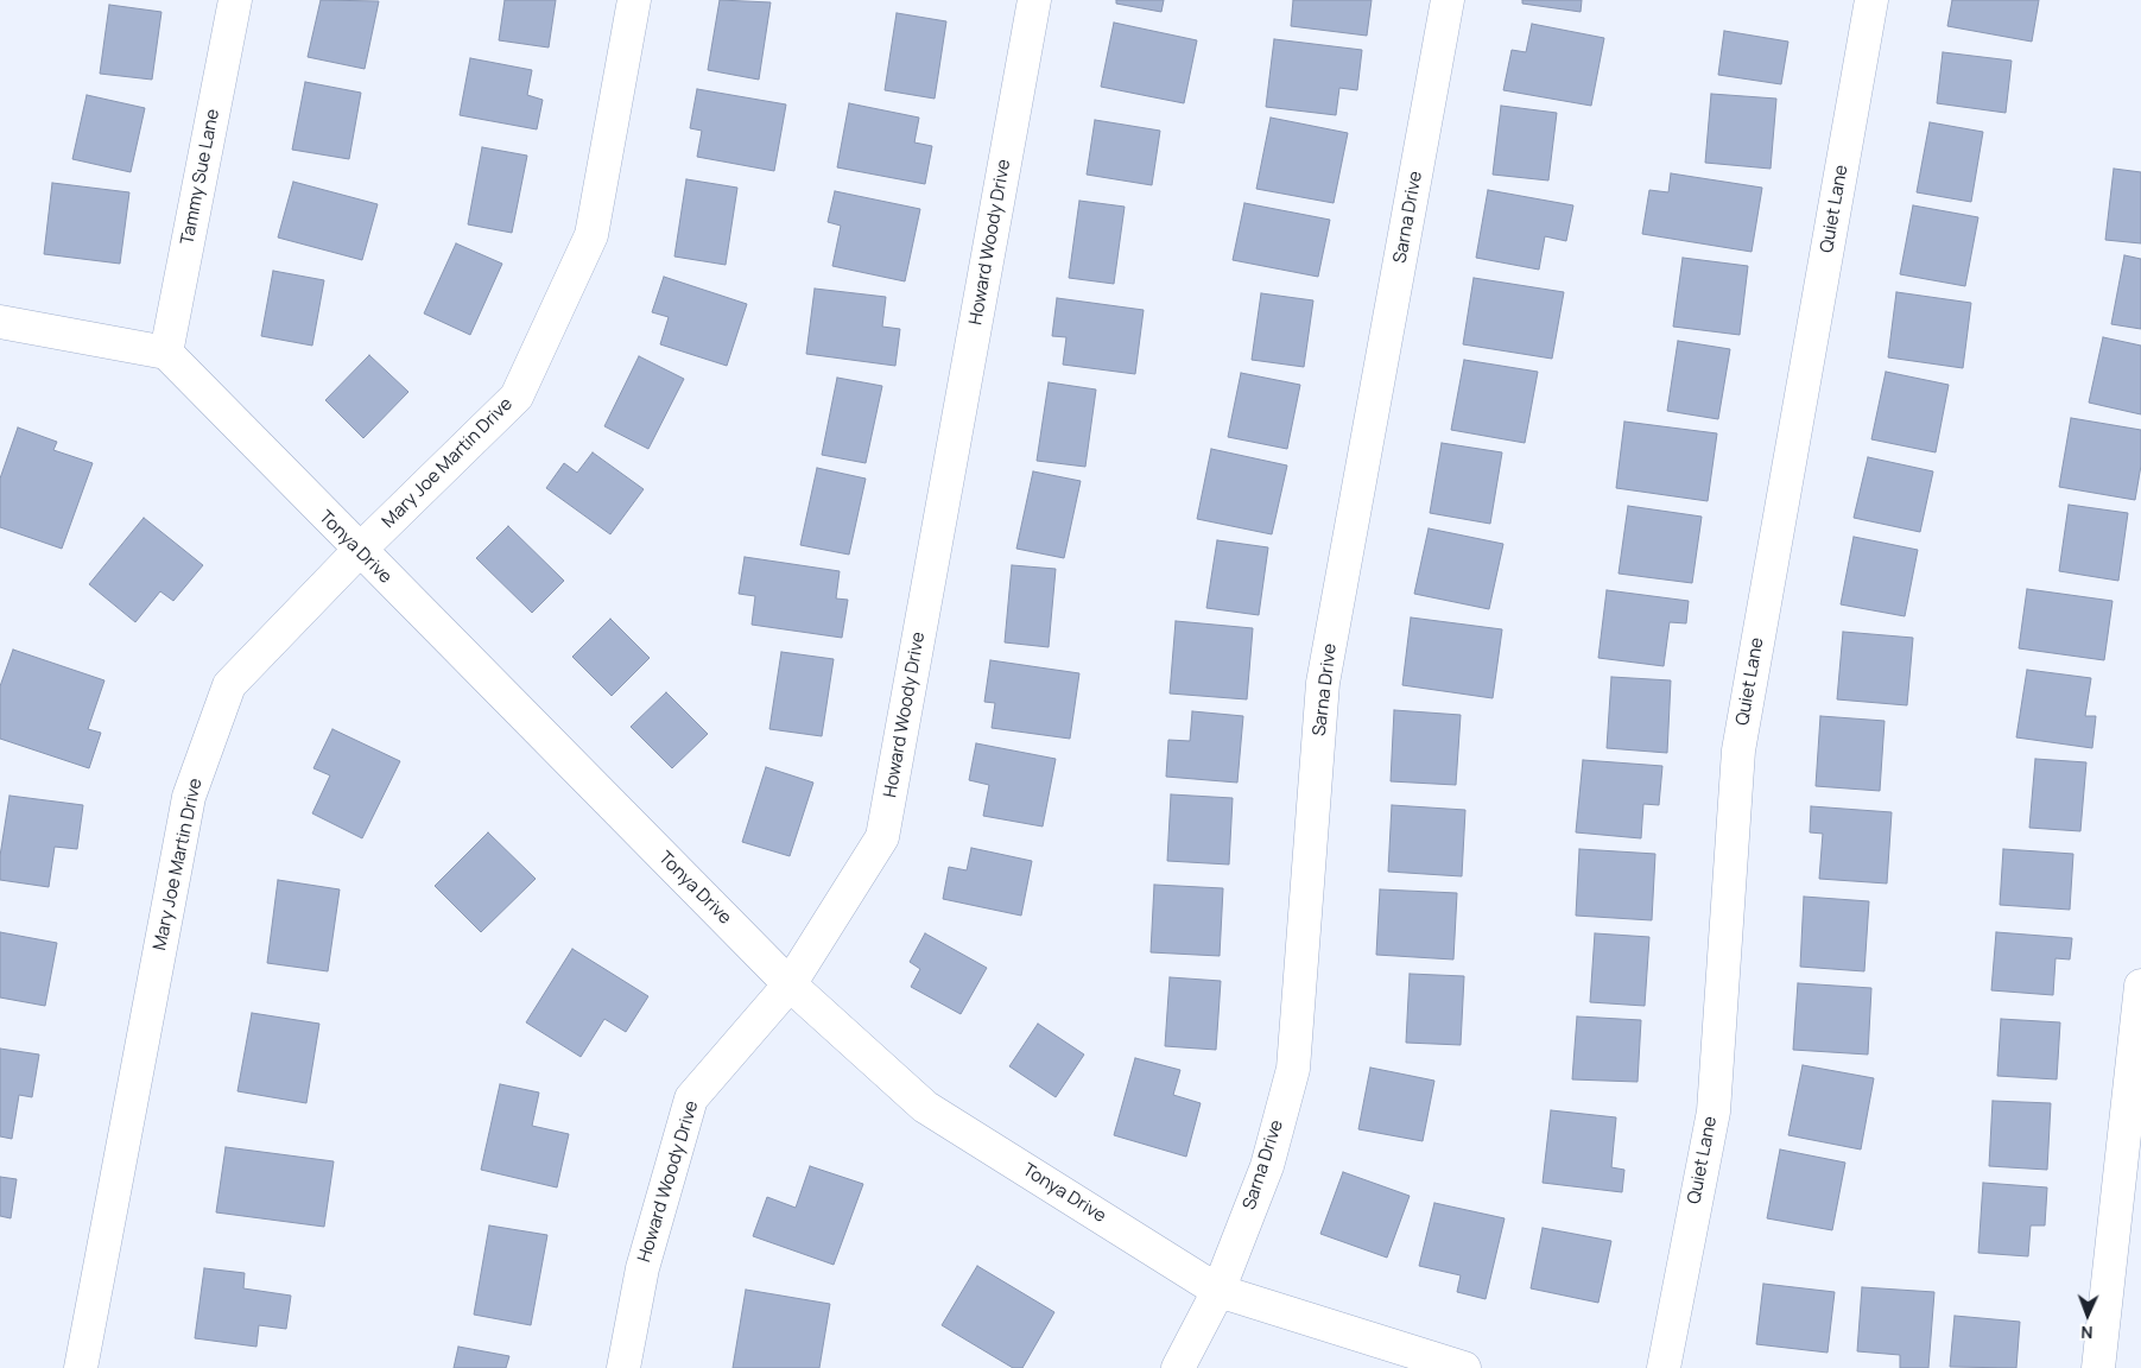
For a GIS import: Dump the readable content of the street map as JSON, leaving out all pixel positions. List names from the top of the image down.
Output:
{
  "streets": {
    "street": [
      "Tammy Sue Lane",
      "Quiet Lane",
      "Sarna Drive",
      "Howard Woody Drive",
      "Mary Joe Martin Drive",
      "Tonya Drive"
    ]
  },
  "crossings": [
    ["Tammy Sue Lane", "Tonya Drive"],
    ["Sarna Drive", "Tonya Drive"],
    ["Howard Woody Drive", "Tonya Drive"],
    ["Mary Joe Martin Drive", "Tonya Drive"]
  ],
  "north": "bottom"
}
